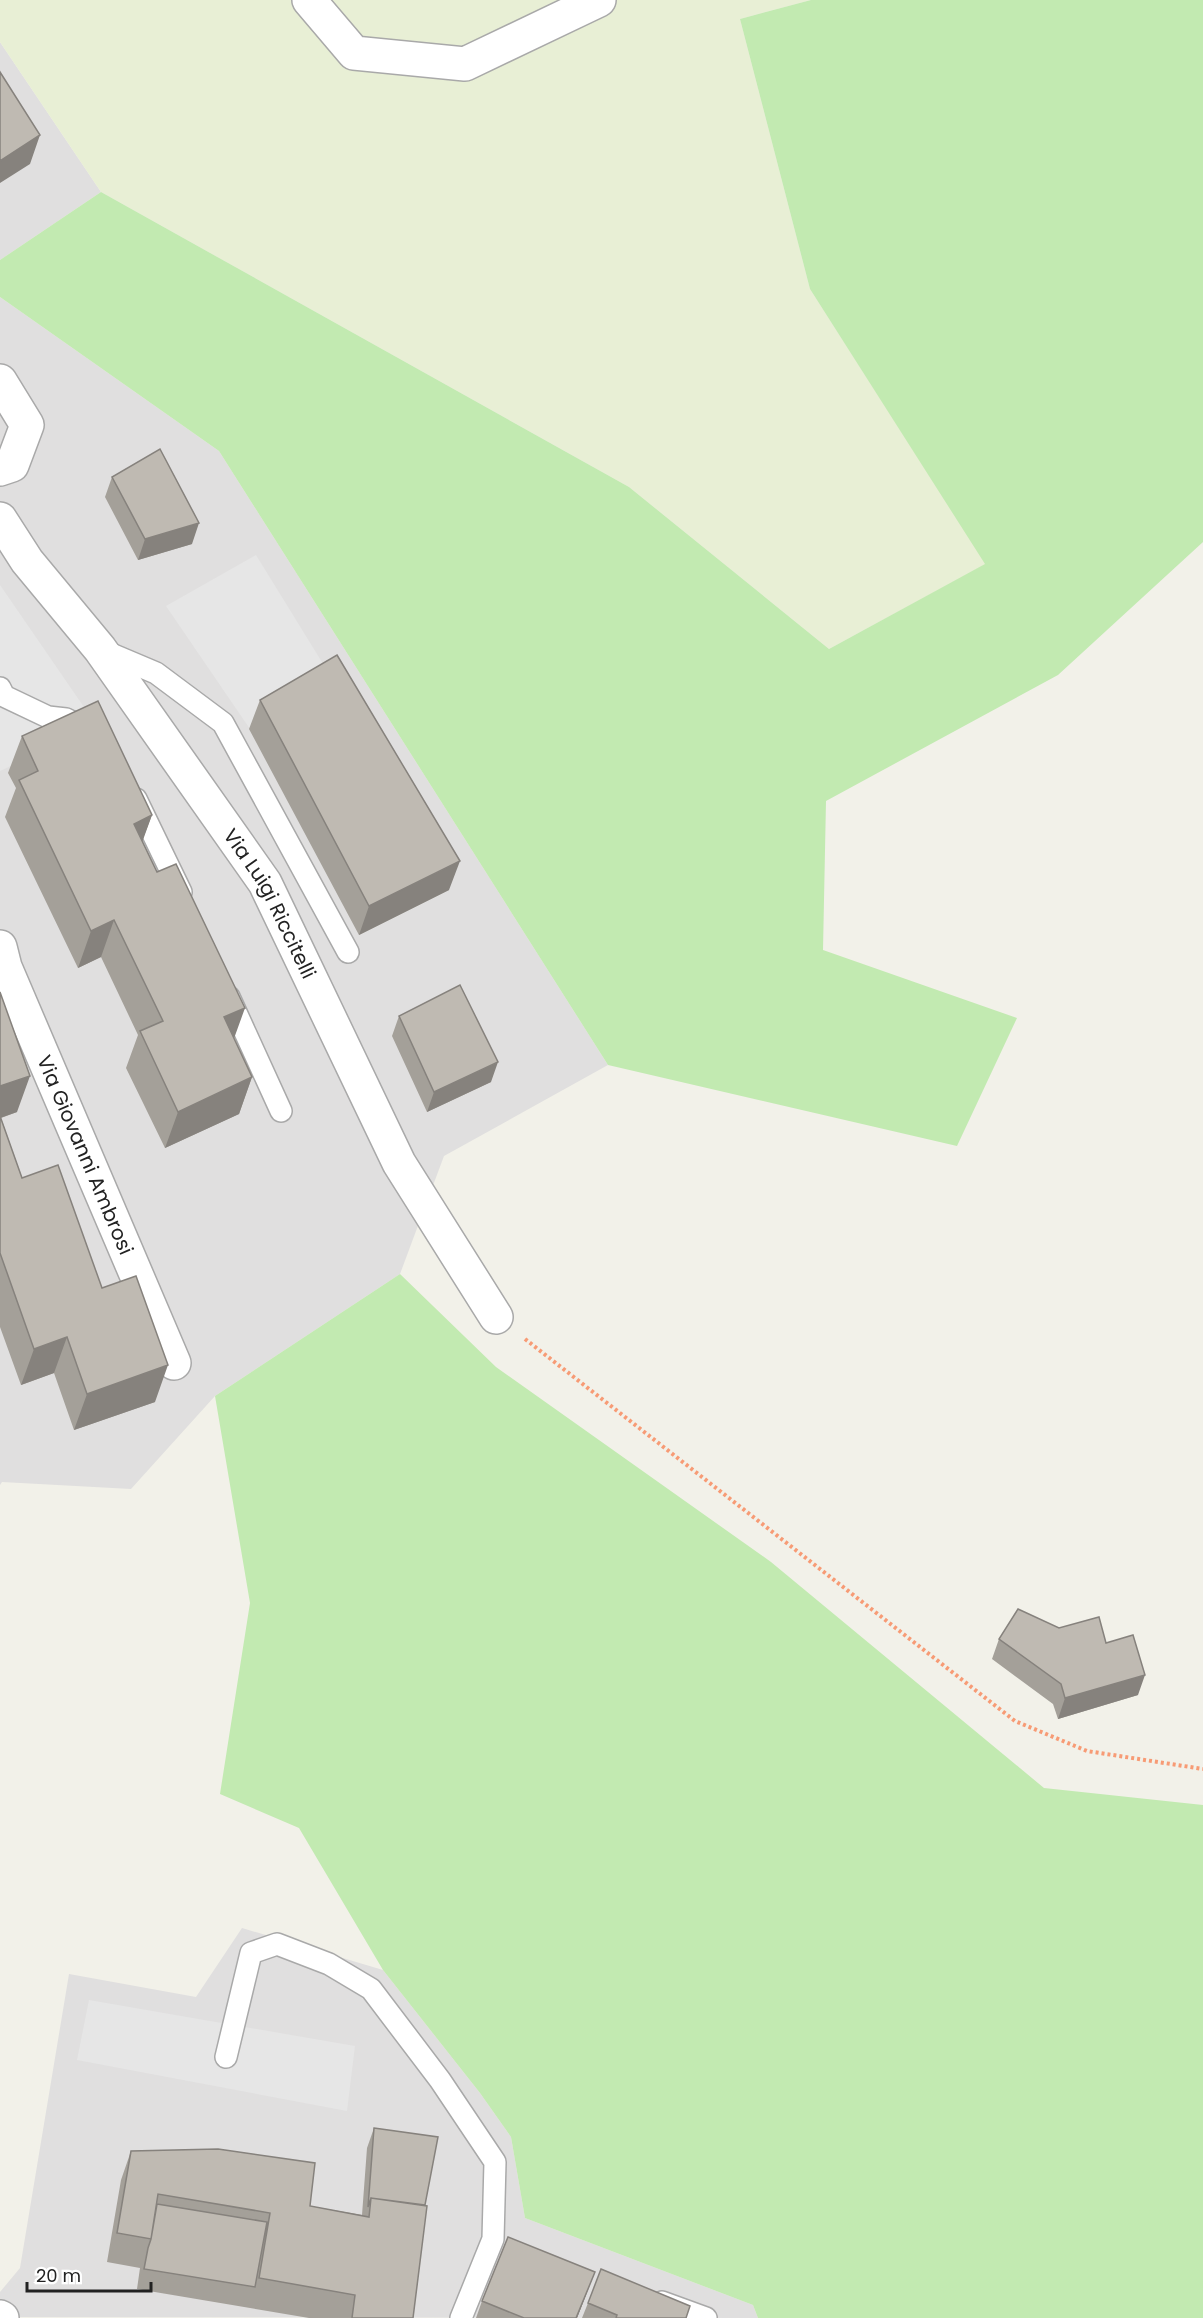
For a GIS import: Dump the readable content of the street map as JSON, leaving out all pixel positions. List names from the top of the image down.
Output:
{
  "streets": {
    "street": ["Via Luigi Riccitelli", "Via Giovanni Ambrosi"]
  },
  "scale_bar": "20 m"
}
